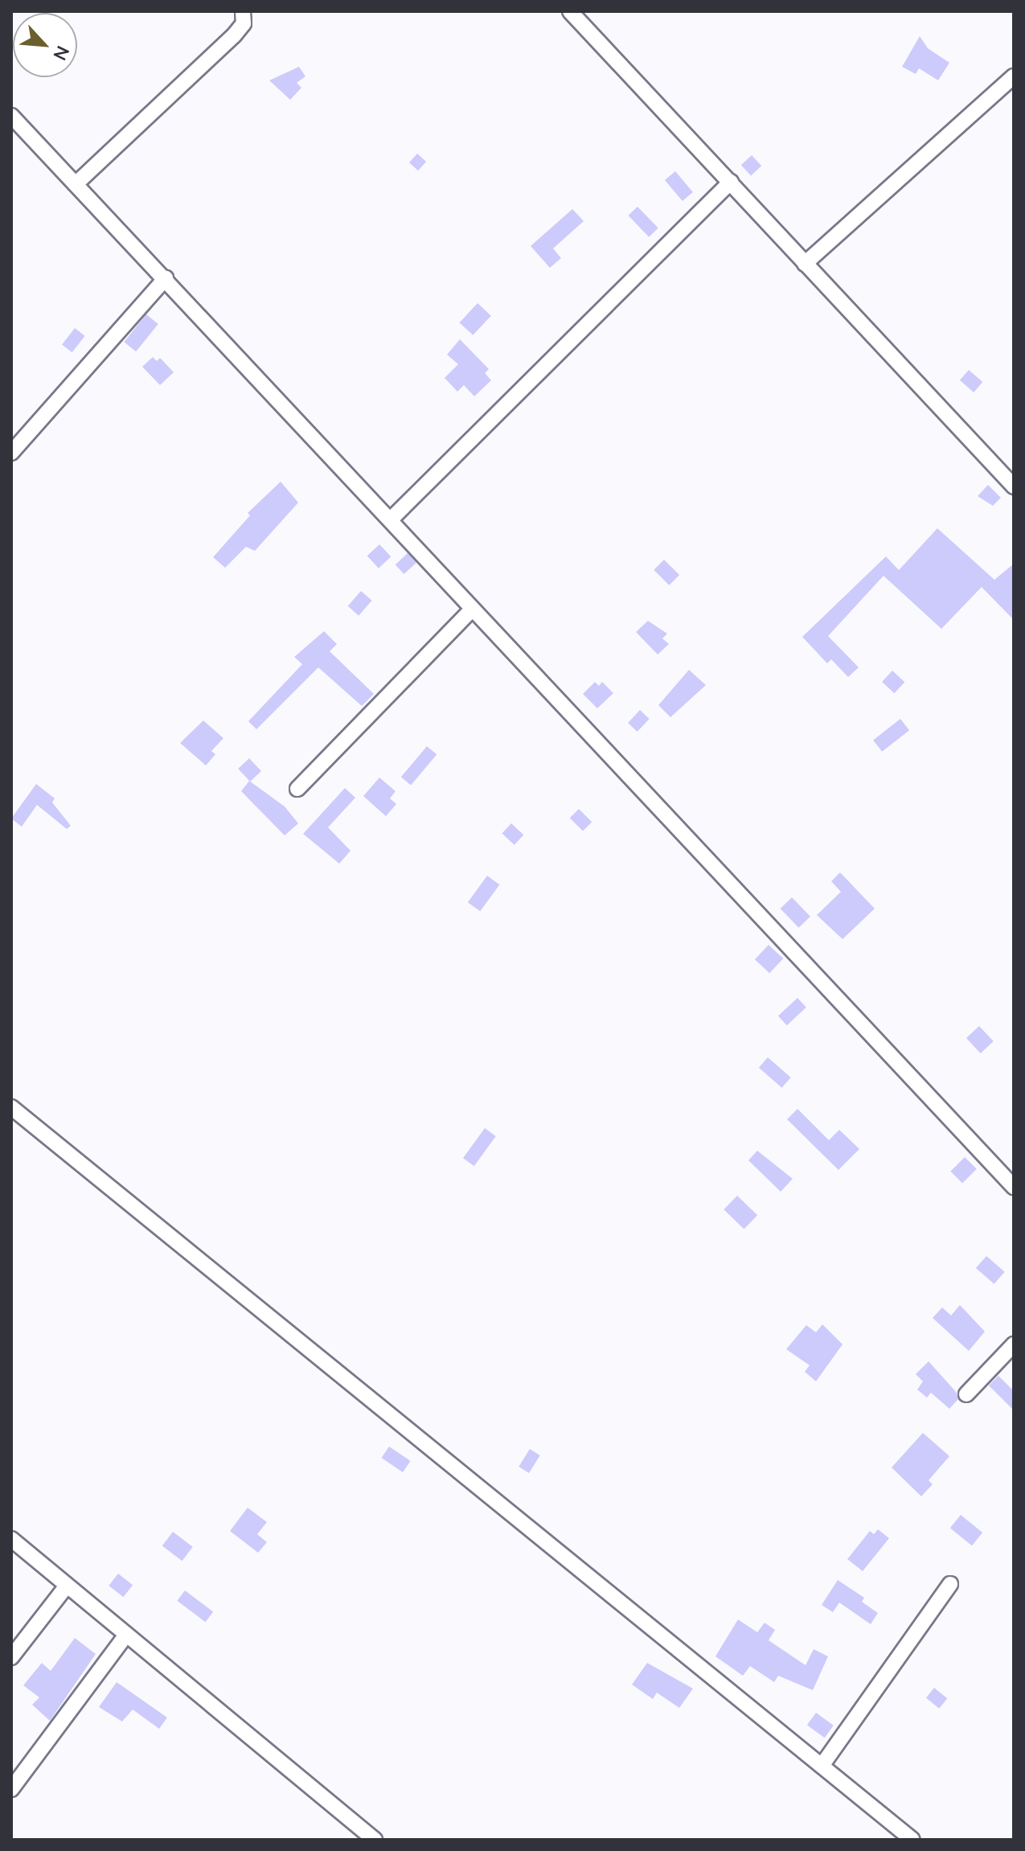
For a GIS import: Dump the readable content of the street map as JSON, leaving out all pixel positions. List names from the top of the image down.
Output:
{
  "north": "bottom right"
}
